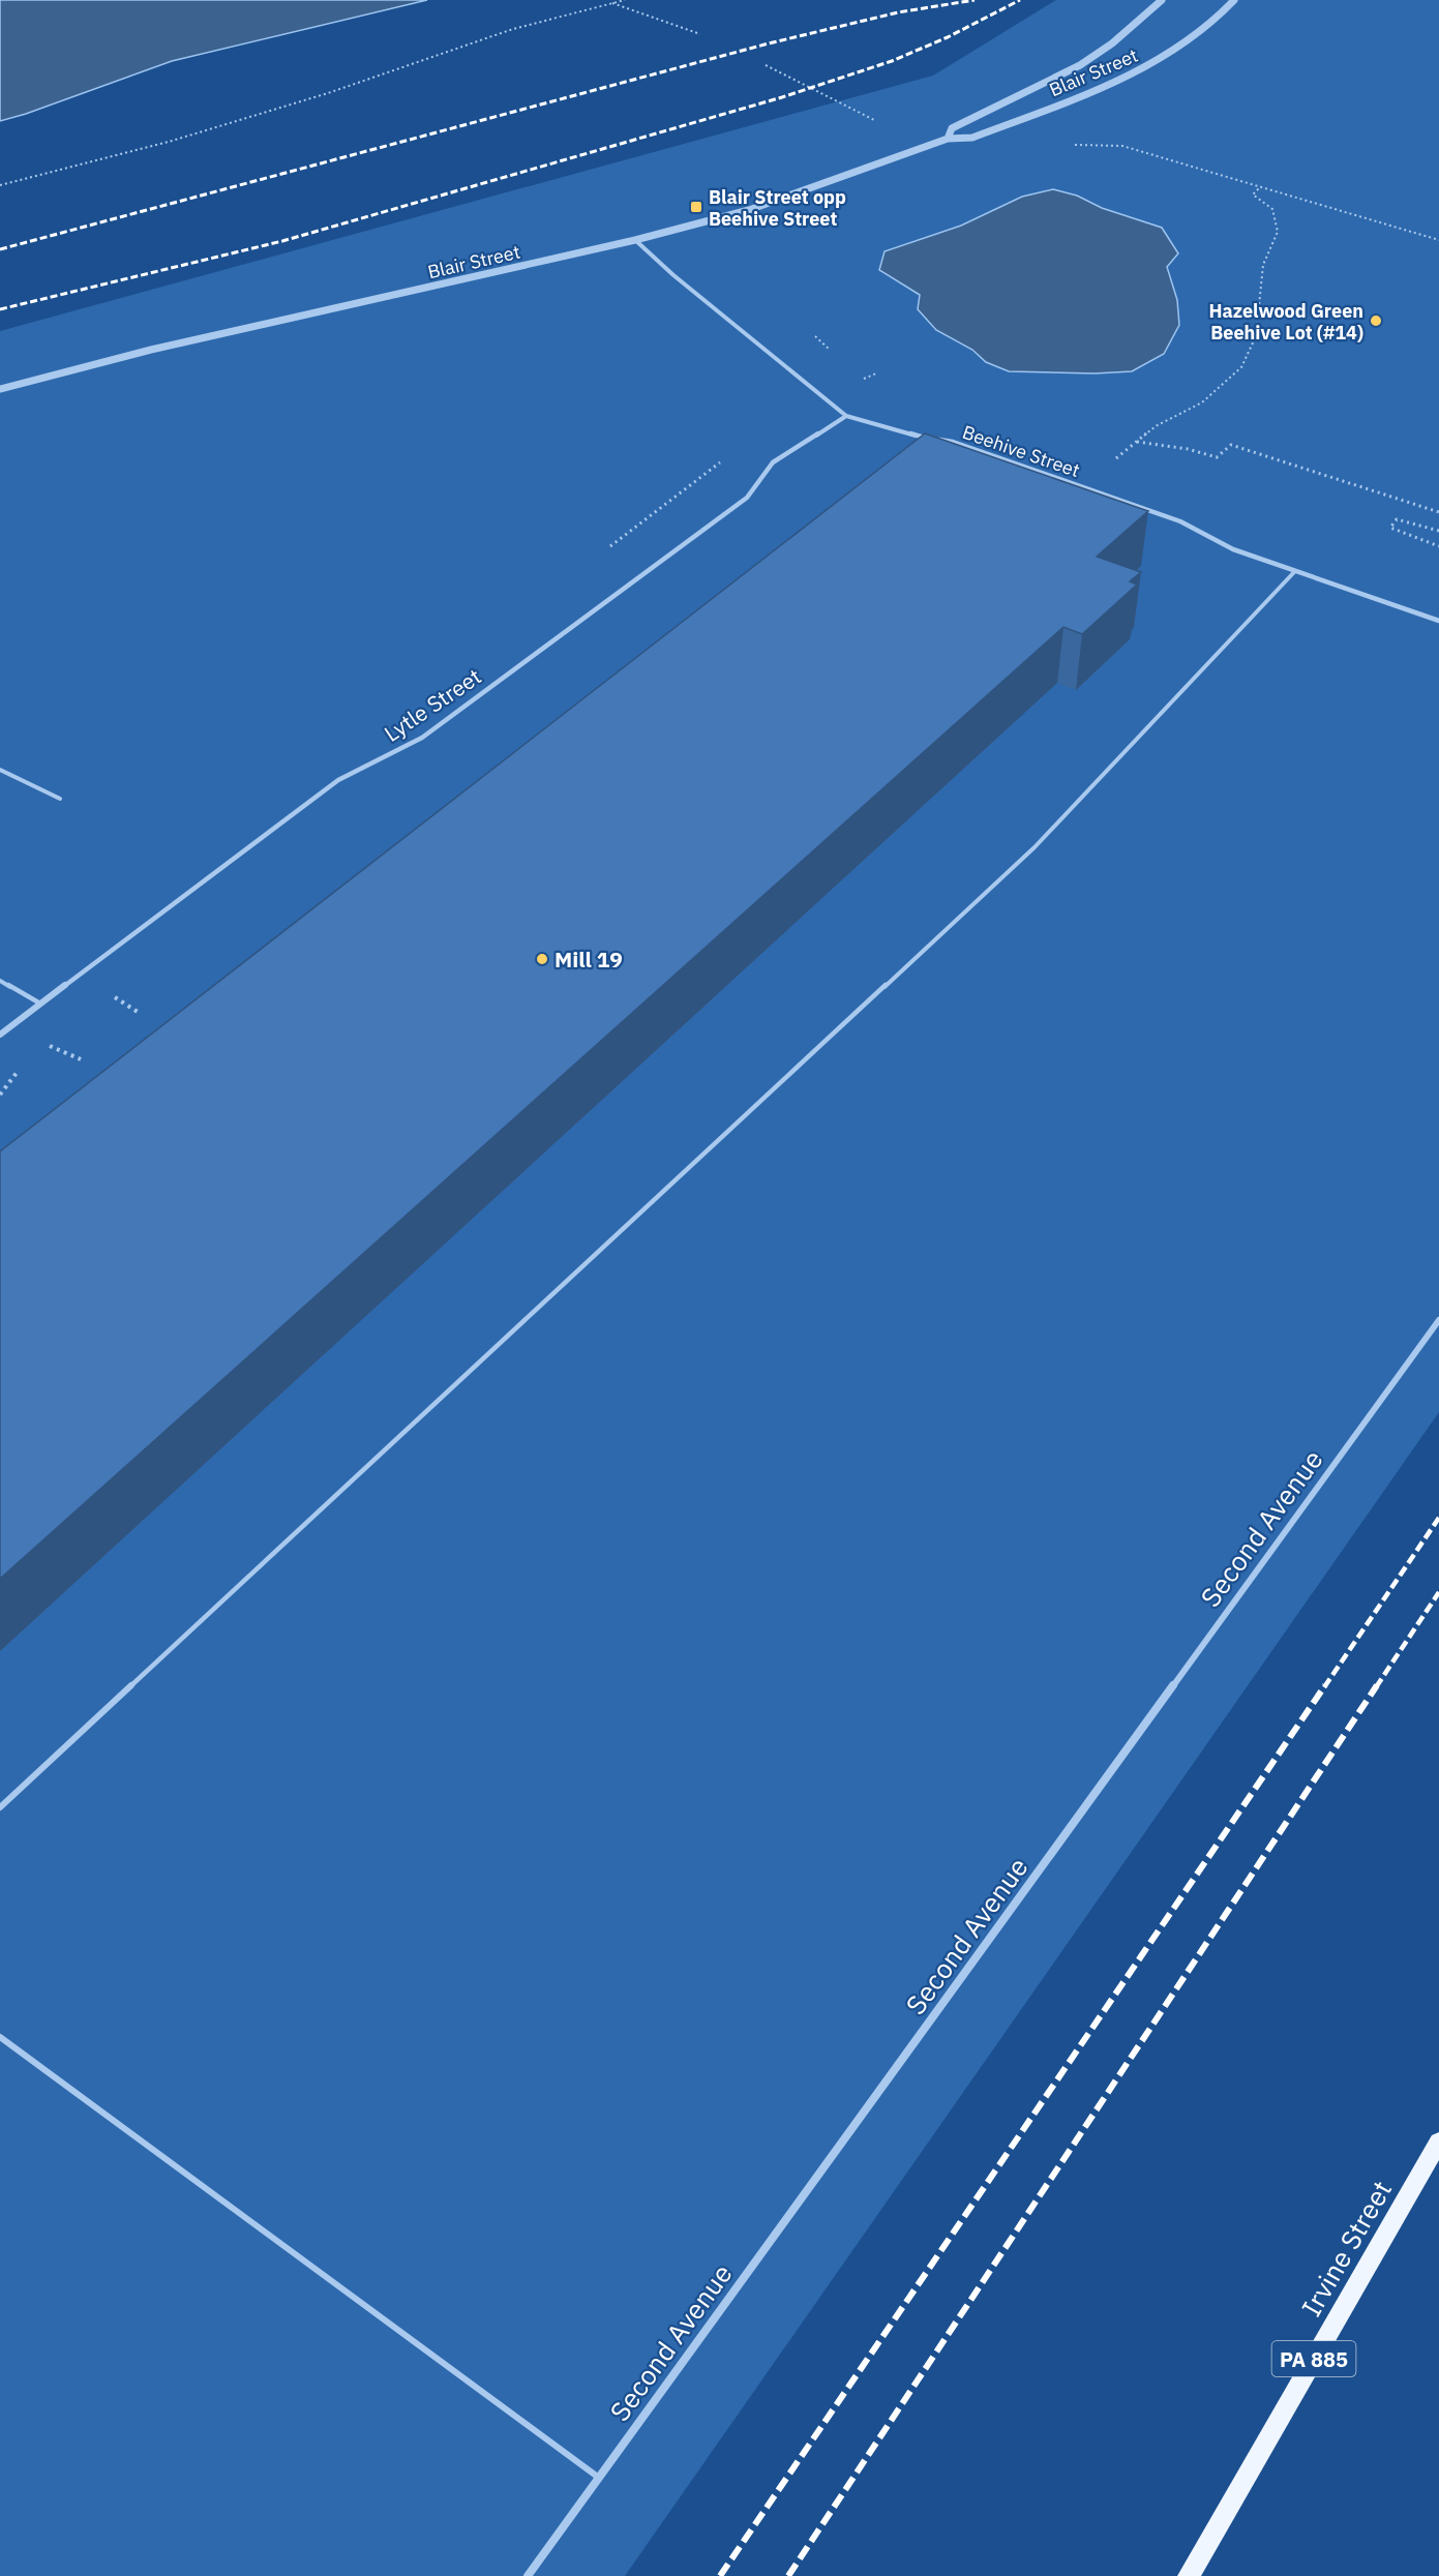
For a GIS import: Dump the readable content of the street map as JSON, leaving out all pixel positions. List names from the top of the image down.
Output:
{
  "streets": {
    "main road": ["Irvine Street", "PA 885"],
    "street": [
      "Blair Street",
      "Beehive Street",
      "Lytle Street",
      "Second Avenue"
    ]
  },
  "crossings": [
    ["Blair Street", "Beehive Street"],
    ["Beehive Street", "Lytle Street"]
  ],
  "places": {
    "transit": ["Blair Street opp Beehive Street"],
    "other": ["Hazelwood Green Beehive Lot (#14)", "Mill 19"]
  }
}
